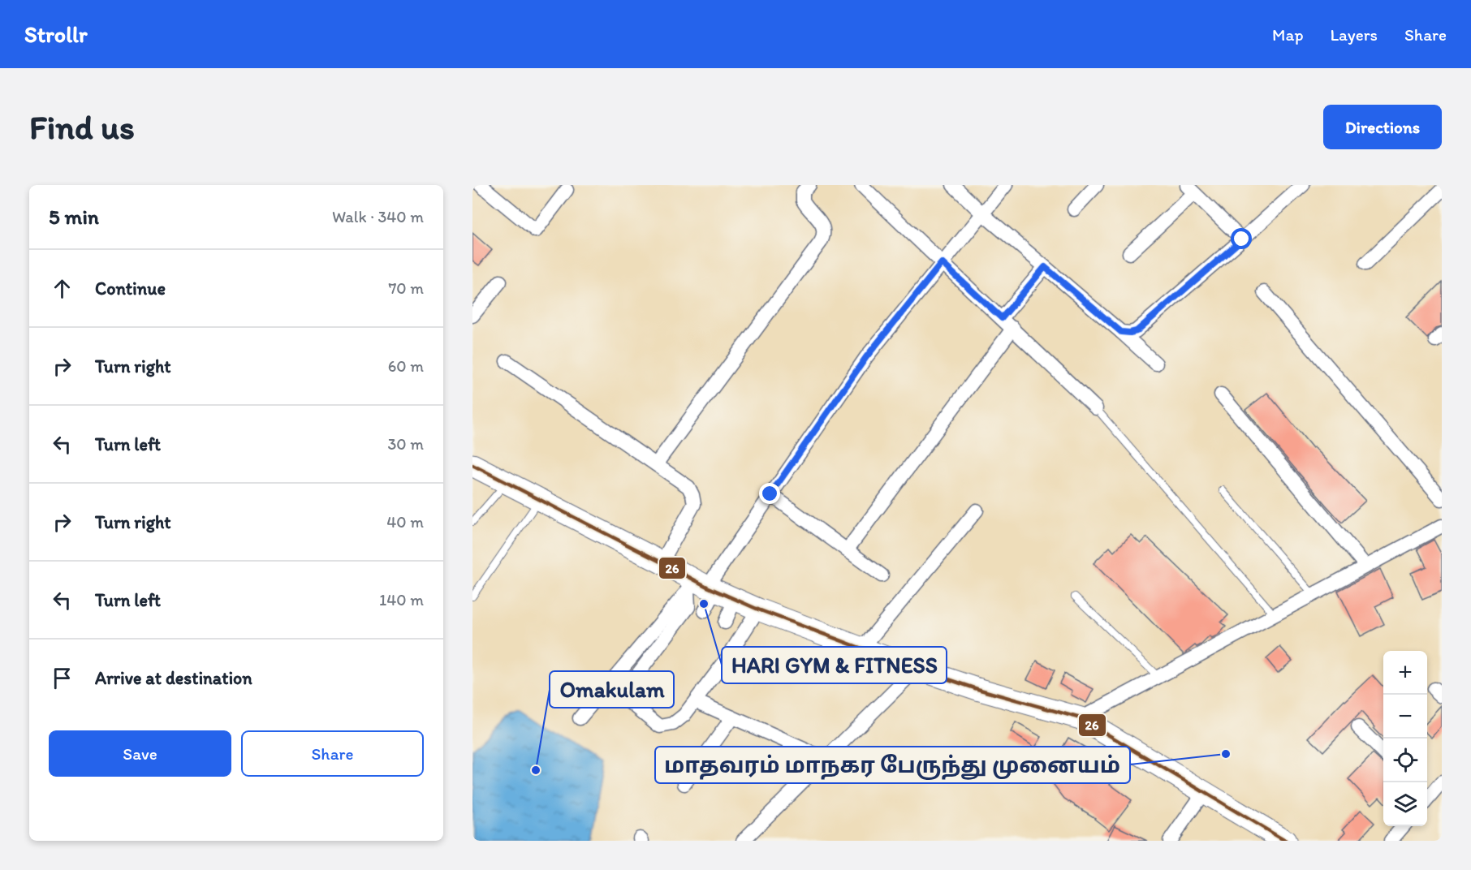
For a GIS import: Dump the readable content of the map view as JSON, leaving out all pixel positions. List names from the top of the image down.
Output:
{
  "places": ["HARI GYM & FITNESS", "மாதவரம் மாநகர பேருந்து முனையம்", "Omakulam"],
  "lines": ["transit line 26"],
  "page": {
    "header": "Strollr",
    "nav": ["Map", "Layers", "Share"],
    "buttons": [
      "Directions",
      ["Save", "Share"]
    ],
    "title": "Find us",
    "heading": ["5 min", "Walk · 340 m"],
    "list": [
      ["Continue", "70 m"],
      ["Turn right", "60 m"],
      ["Turn left", "30 m"],
      ["Turn right", "40 m"],
      ["Turn left", "140 m"],
      "Arrive at destination"
    ],
    "map_buttons": ["+", "−"]
  }
}
